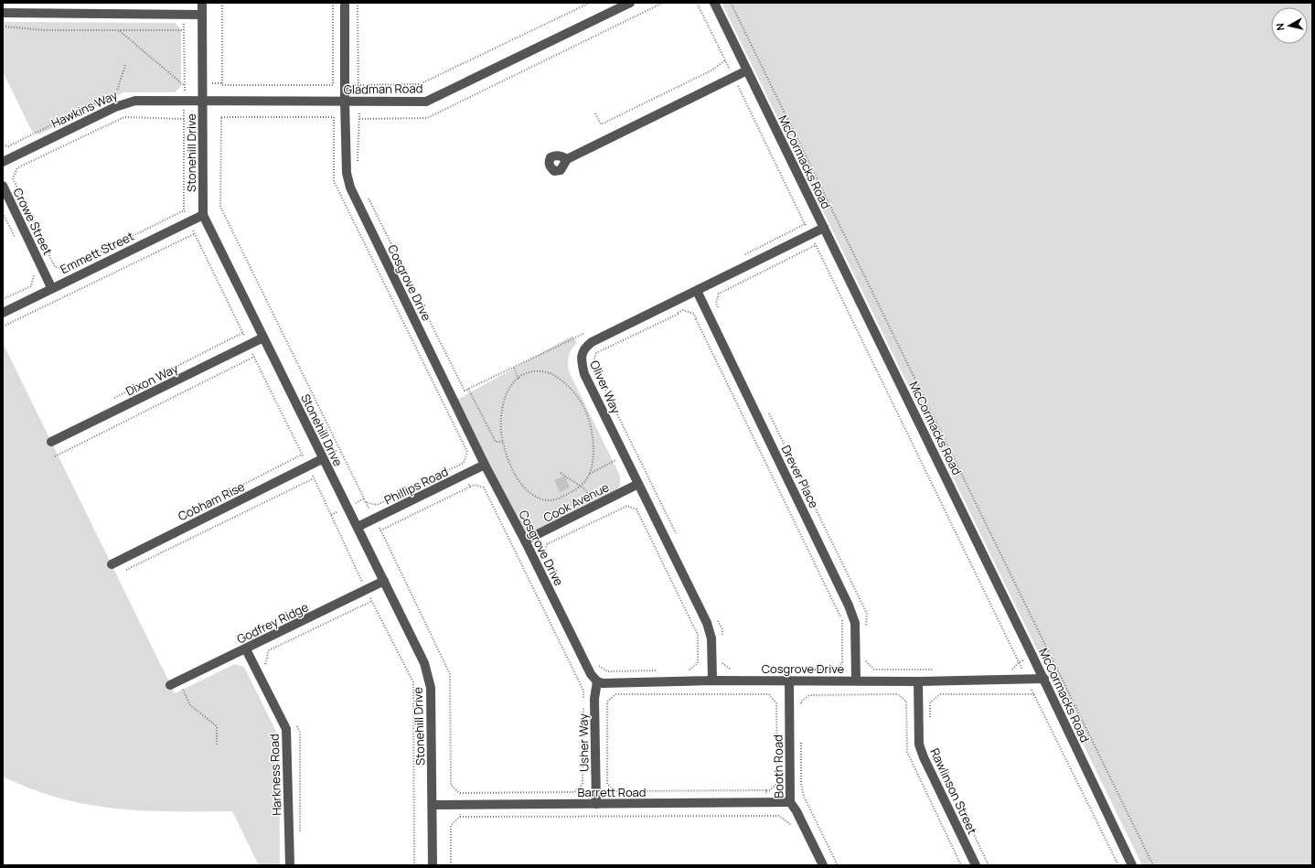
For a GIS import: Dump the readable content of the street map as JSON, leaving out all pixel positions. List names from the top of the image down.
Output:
{
  "streets": {
    "street": [
      "Gladman Road",
      "Hawkins Way",
      "Stonehill Drive",
      "McCormacks Road",
      "Crowe Street",
      "Emmett Street",
      "Cosgrove Drive",
      "Dixon Way",
      "Oliver Way",
      "Drever Place",
      "Phillips Road",
      "Cobham Rise",
      "Cook Avenue",
      "Godfrey Ridge",
      "Usher Way",
      "Booth Road",
      "Harkness Road",
      "Rawlinson Street",
      "Barrett Road"
    ]
  },
  "crossings": [
    ["Gladman Road", "Hawkins Way"],
    ["Gladman Road", "Stonehill Drive"],
    ["Gladman Road", "Cosgrove Drive"],
    ["Hawkins Way", "Stonehill Drive"],
    ["Stonehill Drive", "Emmett Street"],
    ["Stonehill Drive", "Dixon Way"],
    ["Stonehill Drive", "Phillips Road"],
    ["Stonehill Drive", "Cobham Rise"],
    ["Stonehill Drive", "Godfrey Ridge"],
    ["Stonehill Drive", "Barrett Road"],
    ["McCormacks Road", "Cosgrove Drive"],
    ["McCormacks Road", "Oliver Way"],
    ["Crowe Street", "Emmett Street"],
    ["Cosgrove Drive", "Oliver Way"],
    ["Cosgrove Drive", "Drever Place"],
    ["Cosgrove Drive", "Phillips Road"],
    ["Cosgrove Drive", "Cook Avenue"],
    ["Cosgrove Drive", "Usher Way"],
    ["Cosgrove Drive", "Booth Road"],
    ["Cosgrove Drive", "Rawlinson Street"],
    ["Oliver Way", "Drever Place"],
    ["Oliver Way", "Cook Avenue"],
    ["Godfrey Ridge", "Harkness Road"],
    ["Usher Way", "Barrett Road"],
    ["Booth Road", "Barrett Road"]
  ],
  "north": "left"
}
